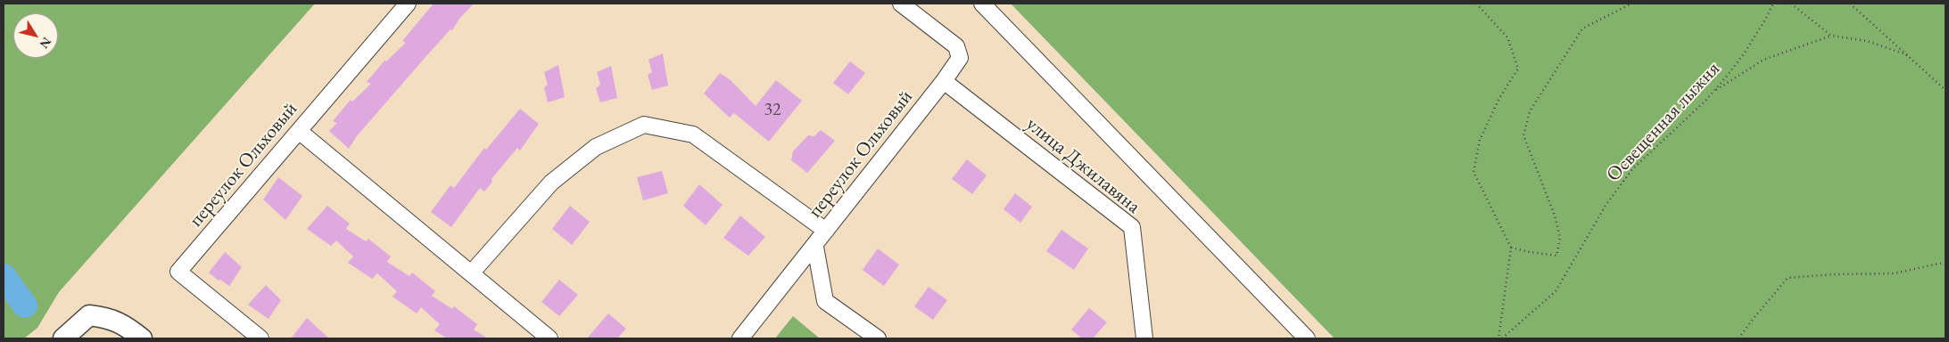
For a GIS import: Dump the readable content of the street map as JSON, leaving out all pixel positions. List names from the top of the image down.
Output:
{
  "streets": {
    "street": ["переулок Ольховый", "улица Джилавяна"],
    "path": ["Освещенная лыжня"]
  },
  "crossings": [
    ["переулок Ольховый", "улица Джилавяна"]
  ],
  "house_numbers": ["32"],
  "north": "bottom right"
}
